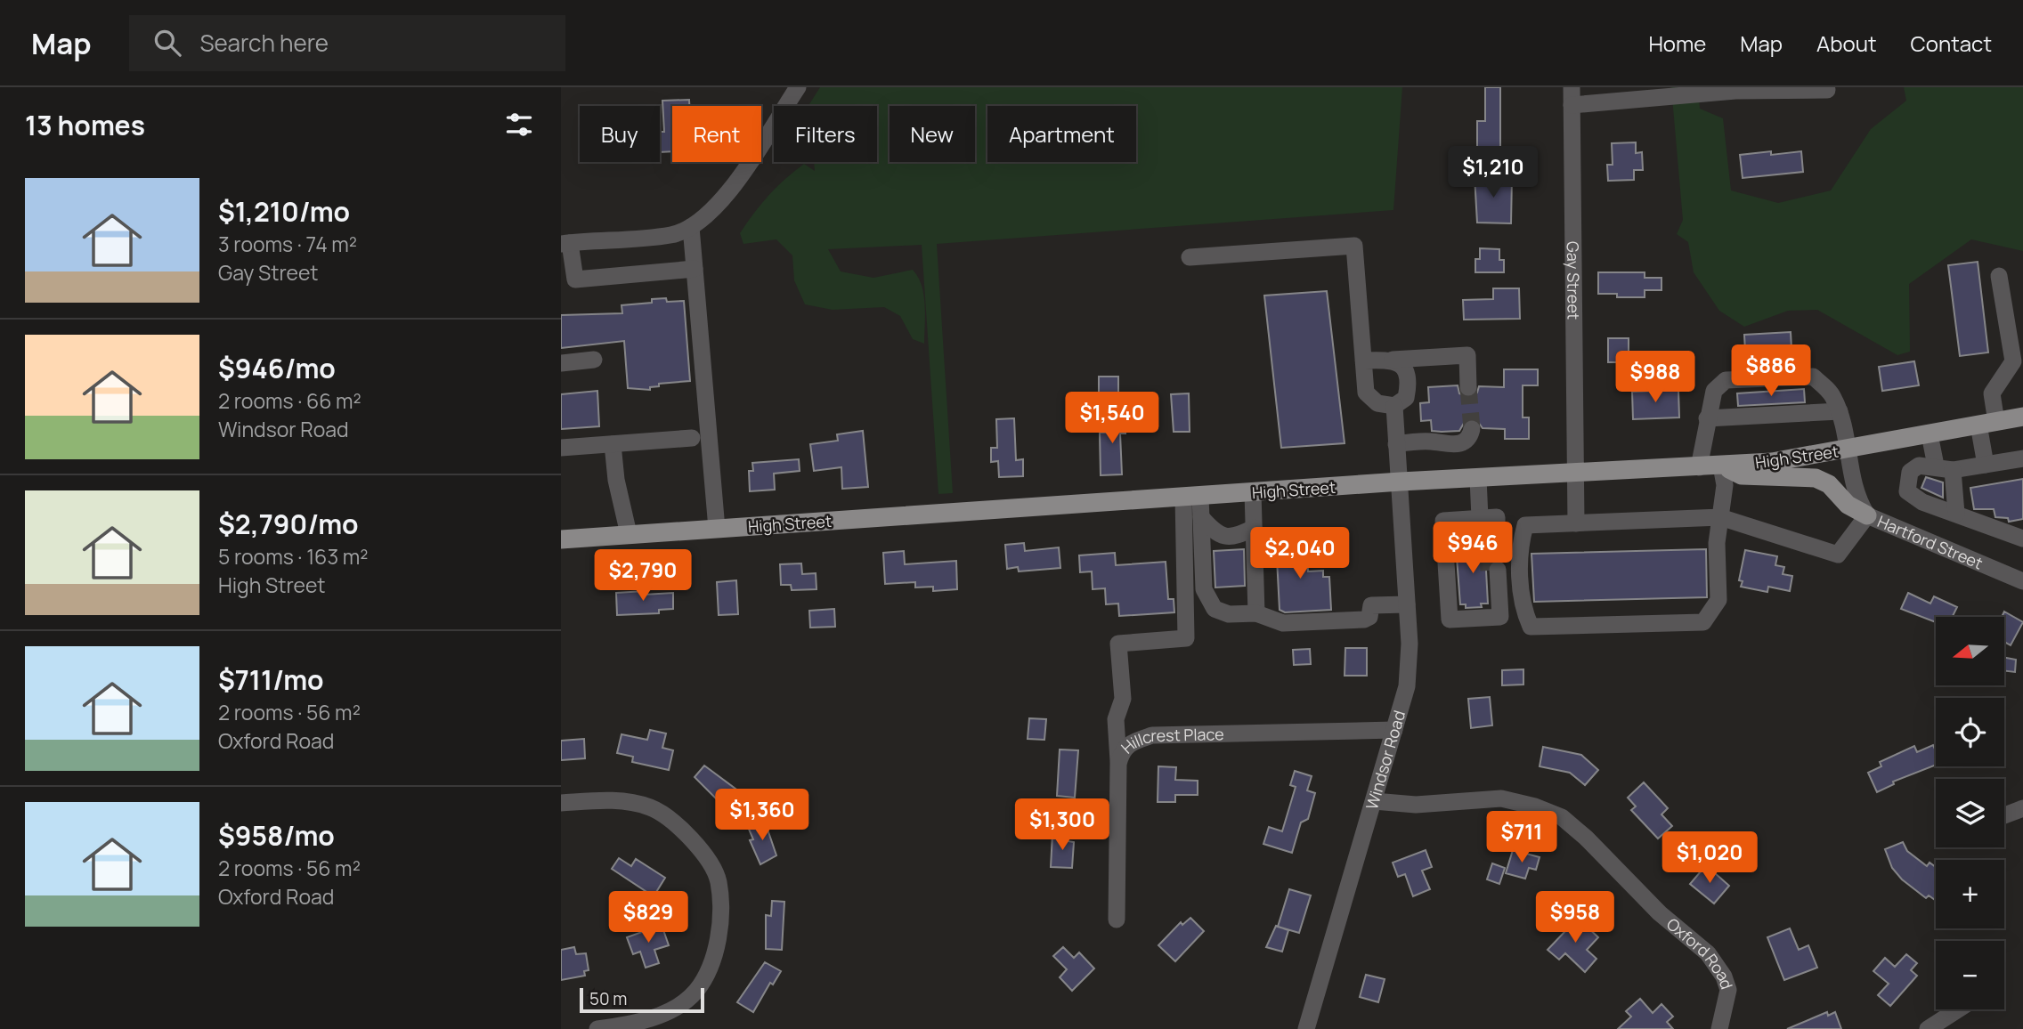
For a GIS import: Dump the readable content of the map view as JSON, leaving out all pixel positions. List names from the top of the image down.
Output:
{
  "streets": {
    "main road": ["High Street"],
    "street": [
      "Gay Street",
      "Hartford Street",
      "Hillcrest Place",
      "Windsor Road",
      "Oxford Road"
    ]
  },
  "crossings": [
    ["Gay Street", "High Street"],
    ["High Street", "Hartford Street"],
    ["High Street", "Windsor Road"],
    ["Hillcrest Place", "Windsor Road"],
    ["Windsor Road", "Oxford Road"]
  ],
  "scale_bar": "50 m",
  "north": "left",
  "page": {
    "header": "Map",
    "search": "Search here",
    "nav": [
      "Home",
      "Map",
      "About",
      "Contact"
    ],
    "heading": "13 homes",
    "chip": [
      "Buy",
      "Rent",
      "Filters",
      "New",
      "Apartment"
    ],
    "price": [
      "$1,210",
      "$886",
      "$988",
      "$1,540",
      "$946",
      "$2,040",
      "$2,790",
      "$1,360",
      "$1,300",
      "$711",
      "$1,020",
      "$829",
      "$958"
    ],
    "list": [
      {
        "name": "$1,210/mo",
        "note": "3 rooms · 74 m² · Gay Street"
      },
      {
        "name": "$946/mo",
        "note": "2 rooms · 66 m² · Windsor Road"
      },
      {
        "name": "$2,790/mo",
        "note": "5 rooms · 163 m² · High Street"
      },
      {
        "name": "$711/mo",
        "note": "2 rooms · 56 m² · Oxford Road"
      },
      {
        "name": "$958/mo",
        "note": "2 rooms · 56 m² · Oxford Road"
      }
    ],
    "map_buttons": ["+", "−"],
    "scale": "50 m"
  }
}
